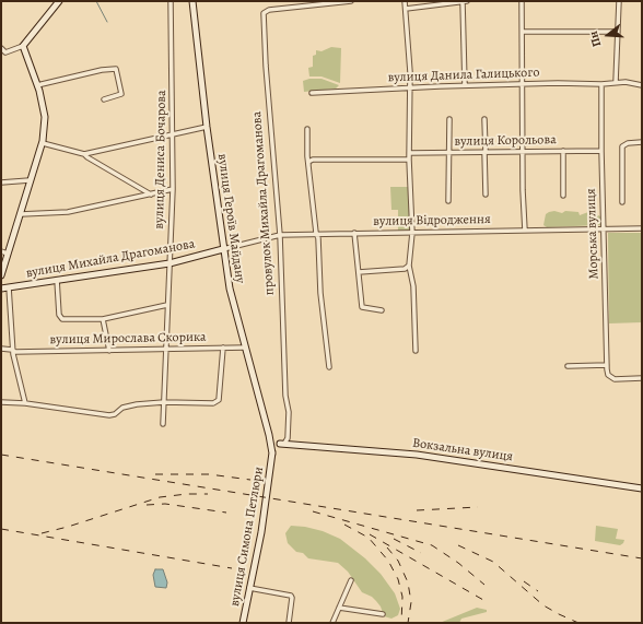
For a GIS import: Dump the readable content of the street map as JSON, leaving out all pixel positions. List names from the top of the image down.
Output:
{
  "streets": {
    "street": [
      "вулиця Данила Галицького",
      "вулиця Корольова",
      "вулиця Дениса Бочарова",
      "провулок Михайла Драгоманова",
      "вулиця Героїв Майдану",
      "вулиця Відродження",
      "Морська вулиця",
      "вулиця Михайла Драгоманова",
      "вулиця Мирослава Скорика",
      "Вокзальна вулиця",
      "вулиця Симона Петлюри"
    ]
  },
  "crossings": [
    ["вулиця Данила Галицького", "Морська вулиця"],
    ["вулиця Корольова", "Морська вулиця"],
    ["вулиця Дениса Бочарова", "вулиця Михайла Драгоманова"],
    ["вулиця Дениса Бочарова", "вулиця Мирослава Скорика"],
    ["провулок Михайла Драгоманова", "вулиця Відродження"],
    ["провулок Михайла Драгоманова", "Вокзальна вулиця"],
    ["вулиця Героїв Майдану", "вулиця Відродження"],
    ["вулиця Героїв Майдану", "вулиця Михайла Драгоманова"],
    ["вулиця Героїв Майдану", "вулиця Мирослава Скорика"],
    ["вулиця Героїв Майдану", "вулиця Симона Петлюри"],
    ["вулиця Відродження", "Морська вулиця"],
    ["вулиця Відродження", "вулиця Михайла Драгоманова"]
  ],
  "north": "left"
}
